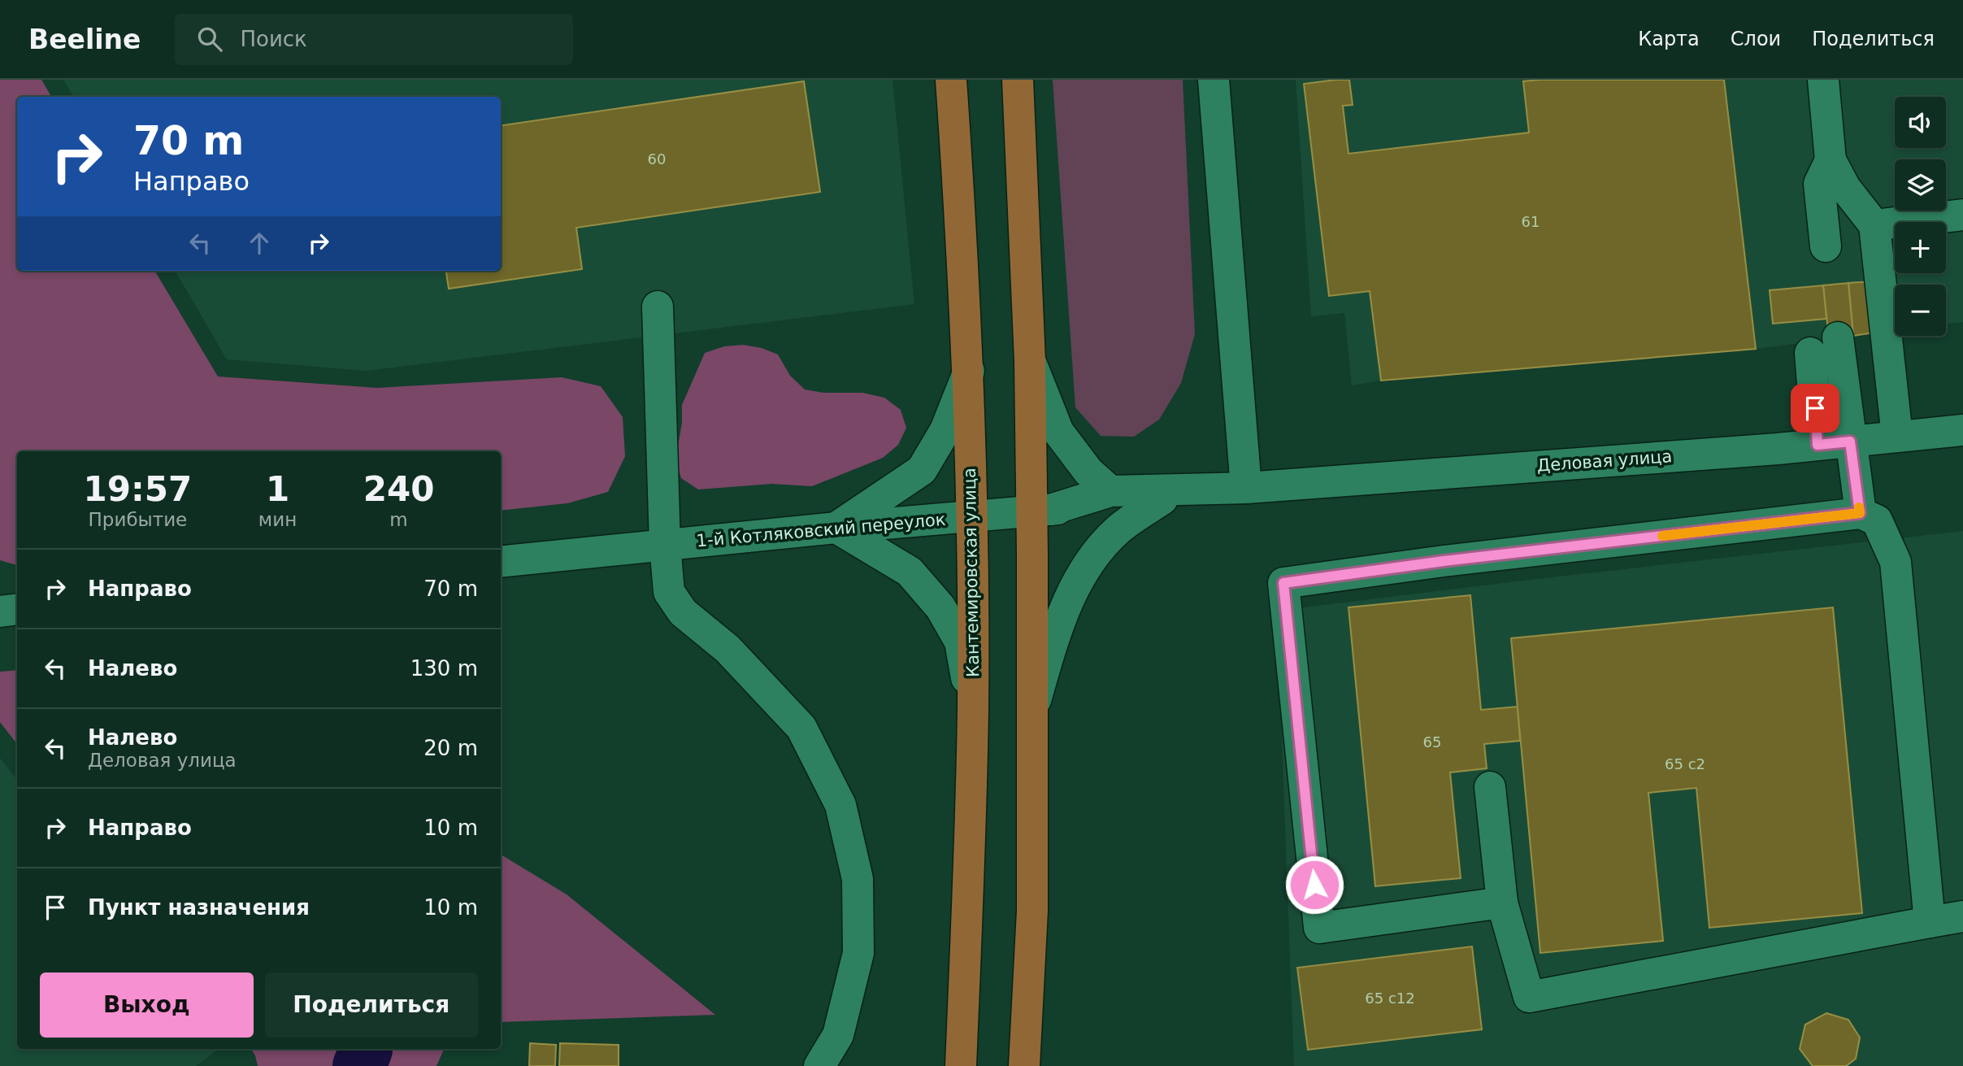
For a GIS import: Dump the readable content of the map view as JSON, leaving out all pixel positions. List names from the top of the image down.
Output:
{
  "streets": {
    "main road": ["Кантемировская улица"],
    "street": ["Деловая улица", "1-й Котляковский переулок"]
  },
  "crossings": [
    ["Деловая улица", "1-й Котляковский переулок"],
    ["1-й Котляковский переулок", "Кантемировская улица"]
  ],
  "house_numbers": [
    "60",
    "61",
    "65",
    "65 с2",
    "65 с12"
  ],
  "page": {
    "header": "Beeline",
    "search": "Поиск",
    "nav": ["Карта", "Слои", "Поделиться"],
    "map_buttons": ["+", "−"],
    "turn": ["70 m", "Направо"],
    "eta": [
      "19:57",
      "Прибытие",
      "1",
      "мин",
      "240",
      "m"
    ],
    "list": [
      {
        "name": "Направо",
        "value": "70 m"
      },
      {
        "name": "Налево",
        "value": "130 m"
      },
      {
        "name": "Налево",
        "note": "Деловая улица",
        "value": "20 m"
      },
      {
        "name": "Направо",
        "value": "10 m"
      },
      {
        "name": "Пункт назначения",
        "value": "10 m"
      }
    ],
    "buttons": ["Выход", "Поделиться"]
  }
}
